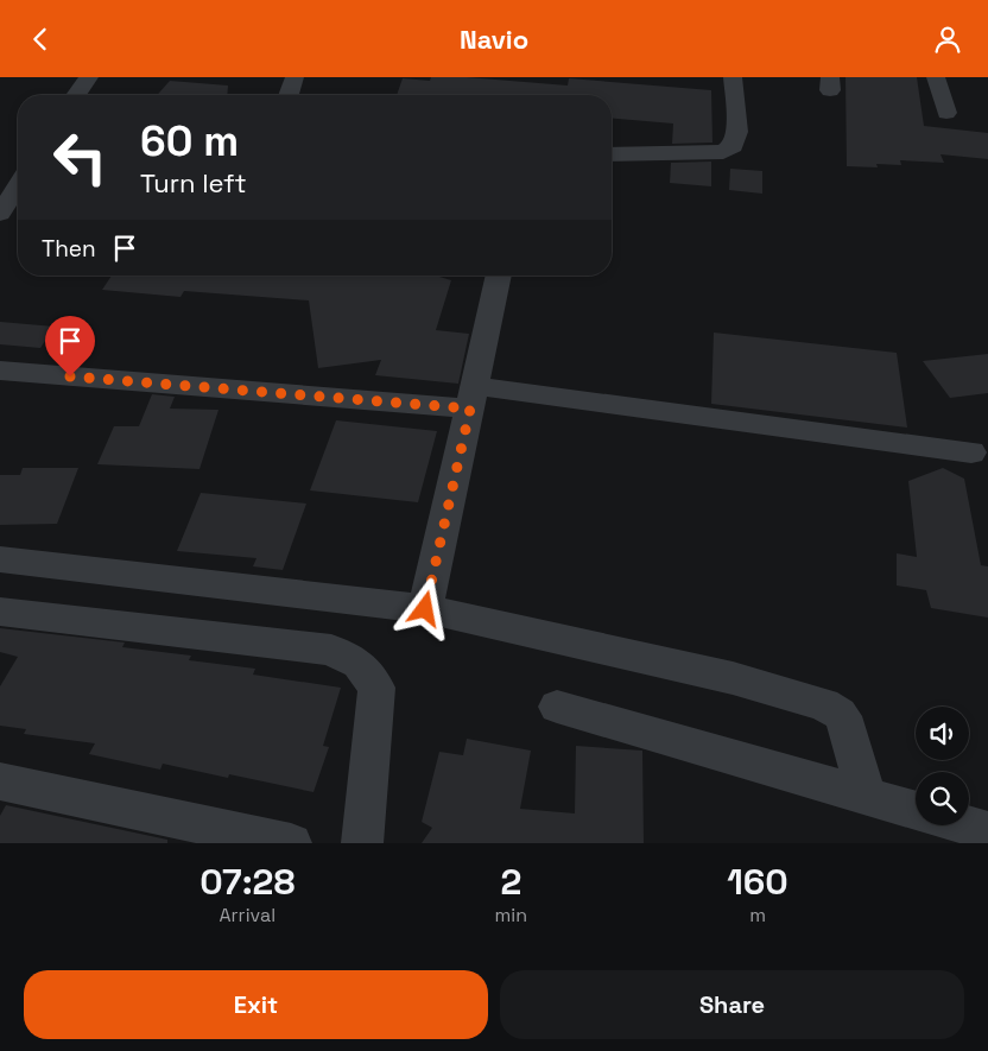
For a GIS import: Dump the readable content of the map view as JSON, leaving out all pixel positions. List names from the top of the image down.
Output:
{
  "page": {
    "header": "Navio",
    "turn": ["60 m", "Turn left"],
    "then": "Then",
    "eta": [
      "07:28",
      "Arrival",
      "2",
      "min",
      "160",
      "m"
    ],
    "buttons": ["Exit", "Share"]
  }
}
